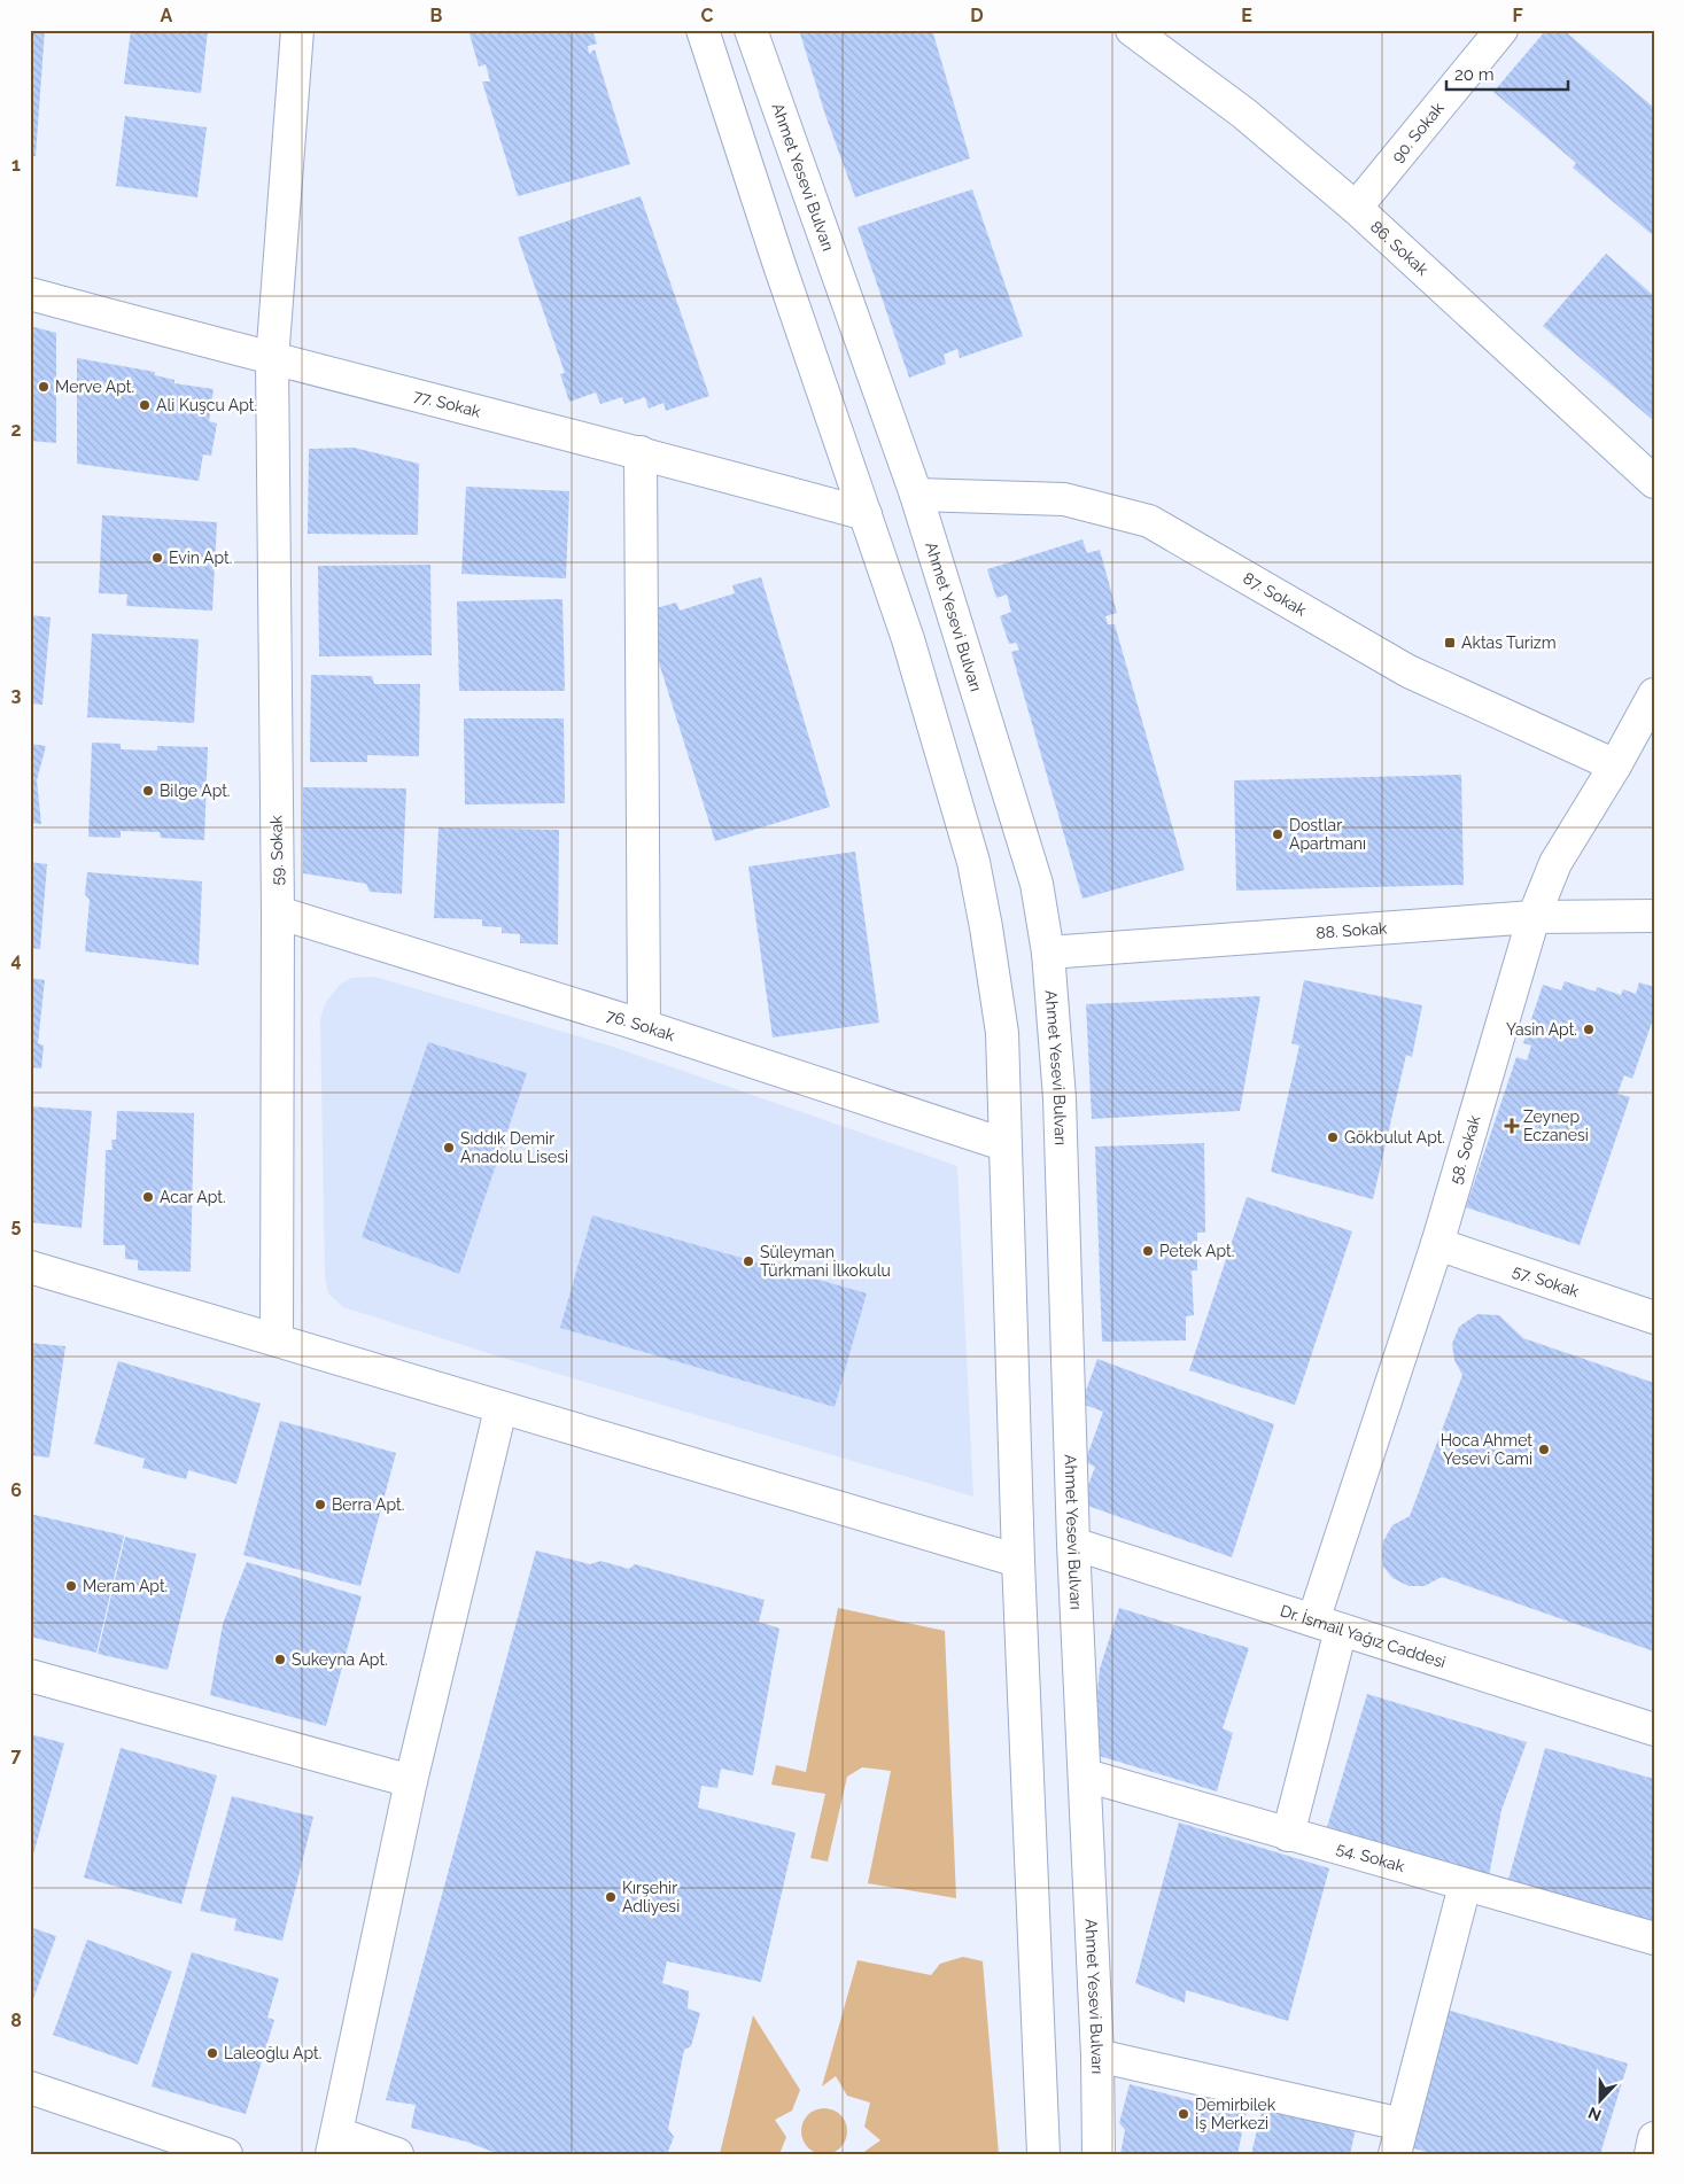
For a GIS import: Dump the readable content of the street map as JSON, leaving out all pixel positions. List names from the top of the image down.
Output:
{
  "streets": {
    "street": [
      "90. Sokak",
      "Ahmet Yesevi Bulvarı",
      "86. Sokak",
      "77. Sokak",
      "87. Sokak",
      "59. Sokak",
      "88. Sokak",
      "76. Sokak",
      "58. Sokak",
      "57. Sokak",
      "Dr. İsmail Yağız Caddesi",
      "54. Sokak"
    ]
  },
  "crossings": [
    ["90. Sokak", "86. Sokak"],
    ["Ahmet Yesevi Bulvarı", "87. Sokak"],
    ["Ahmet Yesevi Bulvarı", "88. Sokak"],
    ["Ahmet Yesevi Bulvarı", "Dr. İsmail Yağız Caddesi"],
    ["Ahmet Yesevi Bulvarı", "54. Sokak"],
    ["77. Sokak", "59. Sokak"],
    ["87. Sokak", "58. Sokak"],
    ["59. Sokak", "76. Sokak"],
    ["88. Sokak", "58. Sokak"],
    ["58. Sokak", "57. Sokak"],
    ["58. Sokak", "Dr. İsmail Yağız Caddesi"],
    ["58. Sokak", "54. Sokak"]
  ],
  "places": {
    "other": [
      "Merve Apt.",
      "Ali Kuşcu Apt.",
      "Evin Apt.",
      "Bilge Apt.",
      "Dostlar Apartmanı",
      "Yasin Apt.",
      "Gökbulut Apt.",
      "Sıddık Demir Anadolu Lisesi",
      "Acar Apt.",
      "Petek Apt.",
      "Süleyman Türkmani İlkokulu",
      "Hoca Ahmet Yesevi Cami",
      "Berra Apt.",
      "Meram Apt.",
      "Sukeyna Apt.",
      "Kırşehir Adliyesi",
      "Laleoğlu Apt.",
      "Demirbilek İş Merkezi"
    ],
    "transit": ["Aktas Turizm"],
    "health": ["Zeynep Eczanesi"]
  },
  "scale_bar": "20 m",
  "north": "bottom",
  "grid": {
    "columns": [
      "A",
      "B",
      "C",
      "D",
      "E",
      "F"
    ],
    "rows": [
      "1",
      "2",
      "3",
      "4",
      "5",
      "6",
      "7",
      "8"
    ]
  }
}
